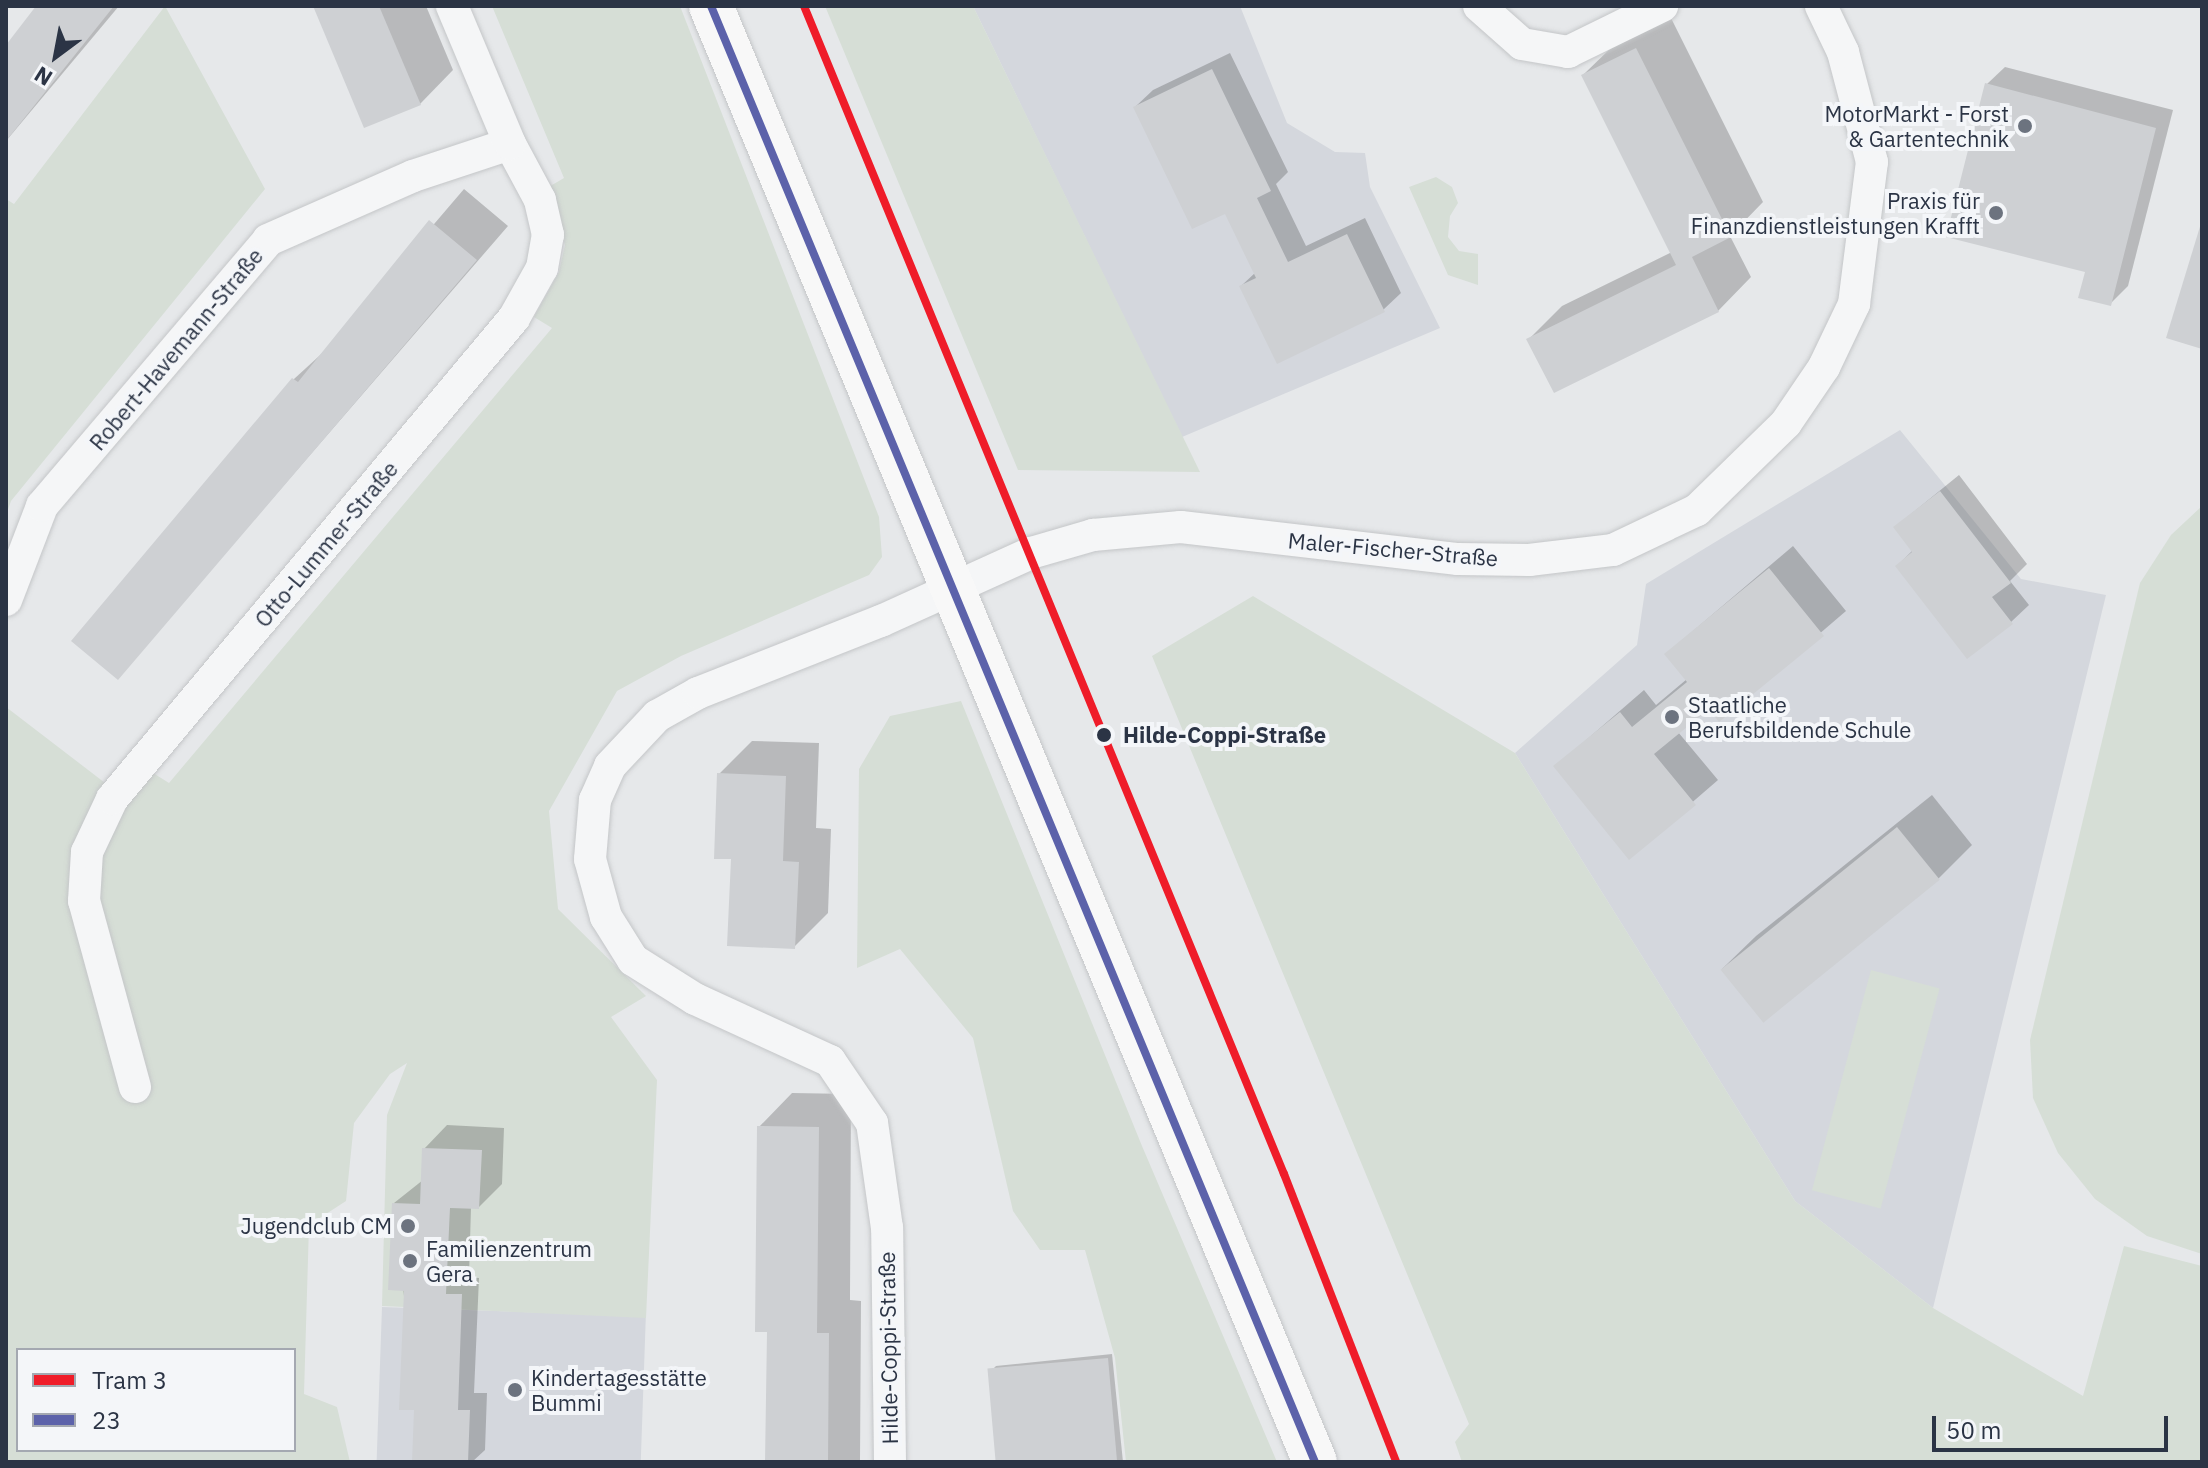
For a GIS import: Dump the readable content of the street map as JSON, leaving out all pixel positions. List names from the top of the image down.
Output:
{
  "streets": {
    "street": [
      "Robert-Havemann-Straße",
      "Otto-Lummer-Straße",
      "Maler-Fischer-Straße",
      "Hilde-Coppi-Straße"
    ]
  },
  "crossings": [
    ["Robert-Havemann-Straße", "Otto-Lummer-Straße"],
    ["Maler-Fischer-Straße", "Hilde-Coppi-Straße"]
  ],
  "places": [
    "MotorMarkt - Forst & Gartentechnik",
    "Praxis für Finanzdienstleistungen Krafft",
    "Staatliche Berufsbildende Schule",
    "Hilde-Coppi-Straße",
    "Jugendclub CM",
    "Familienzentrum Gera",
    "Kindertagesstätte Bummi"
  ],
  "lines": ["tram line 3", "transit line 23"],
  "legend": ["Tram 3", "23"],
  "scale_bar": "50 m",
  "north": "bottom left"
}
